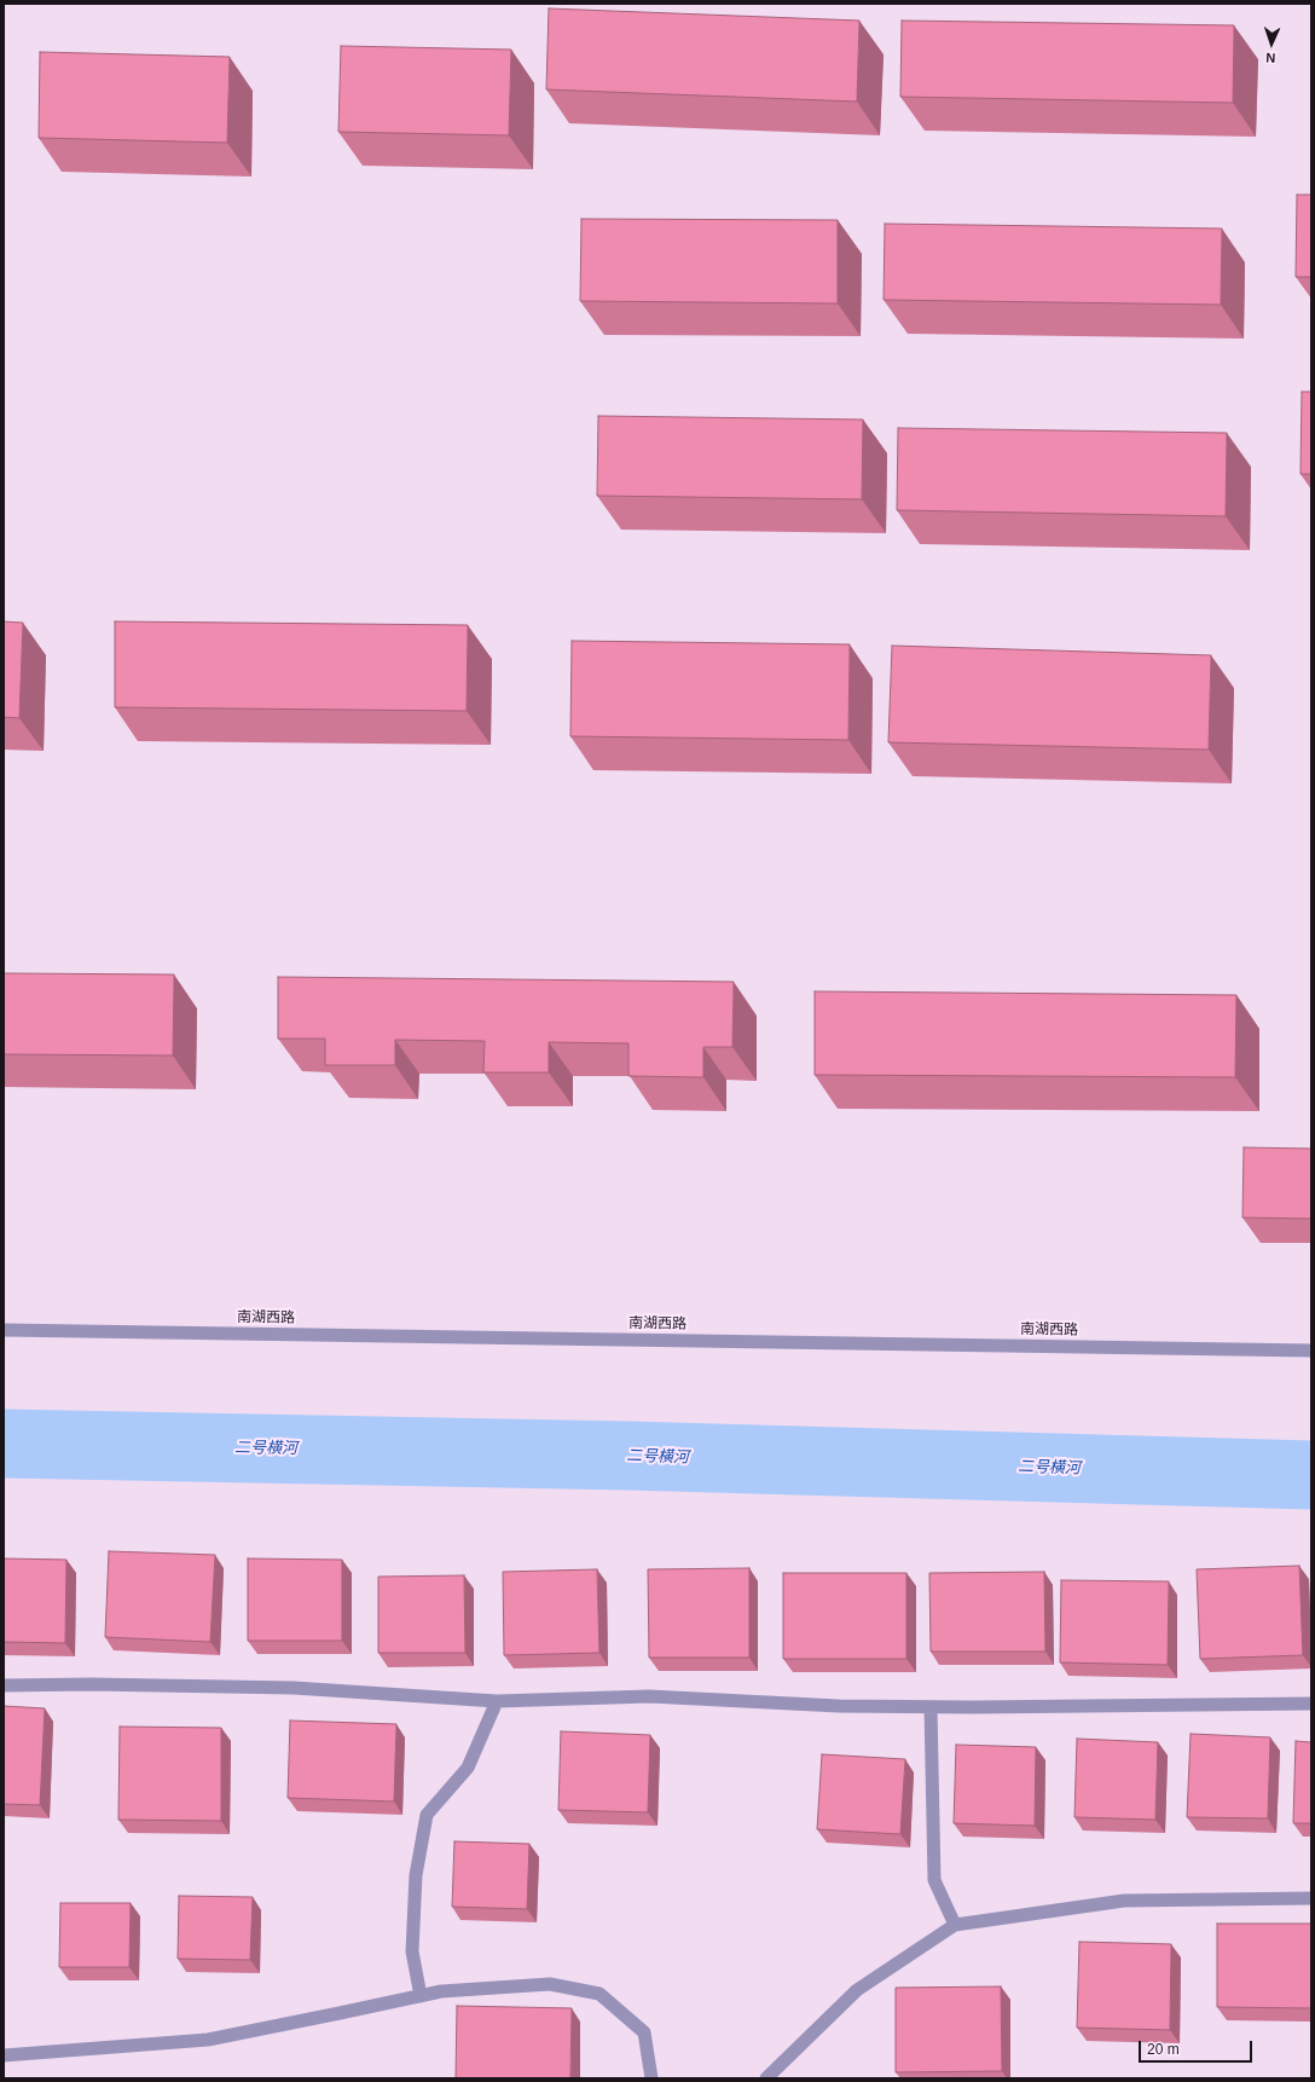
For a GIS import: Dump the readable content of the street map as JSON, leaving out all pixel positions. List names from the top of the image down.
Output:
{
  "streets": {
    "street": ["南湖西路"]
  },
  "water": ["二号横河"],
  "scale_bar": "20 m",
  "north": "bottom"
}
